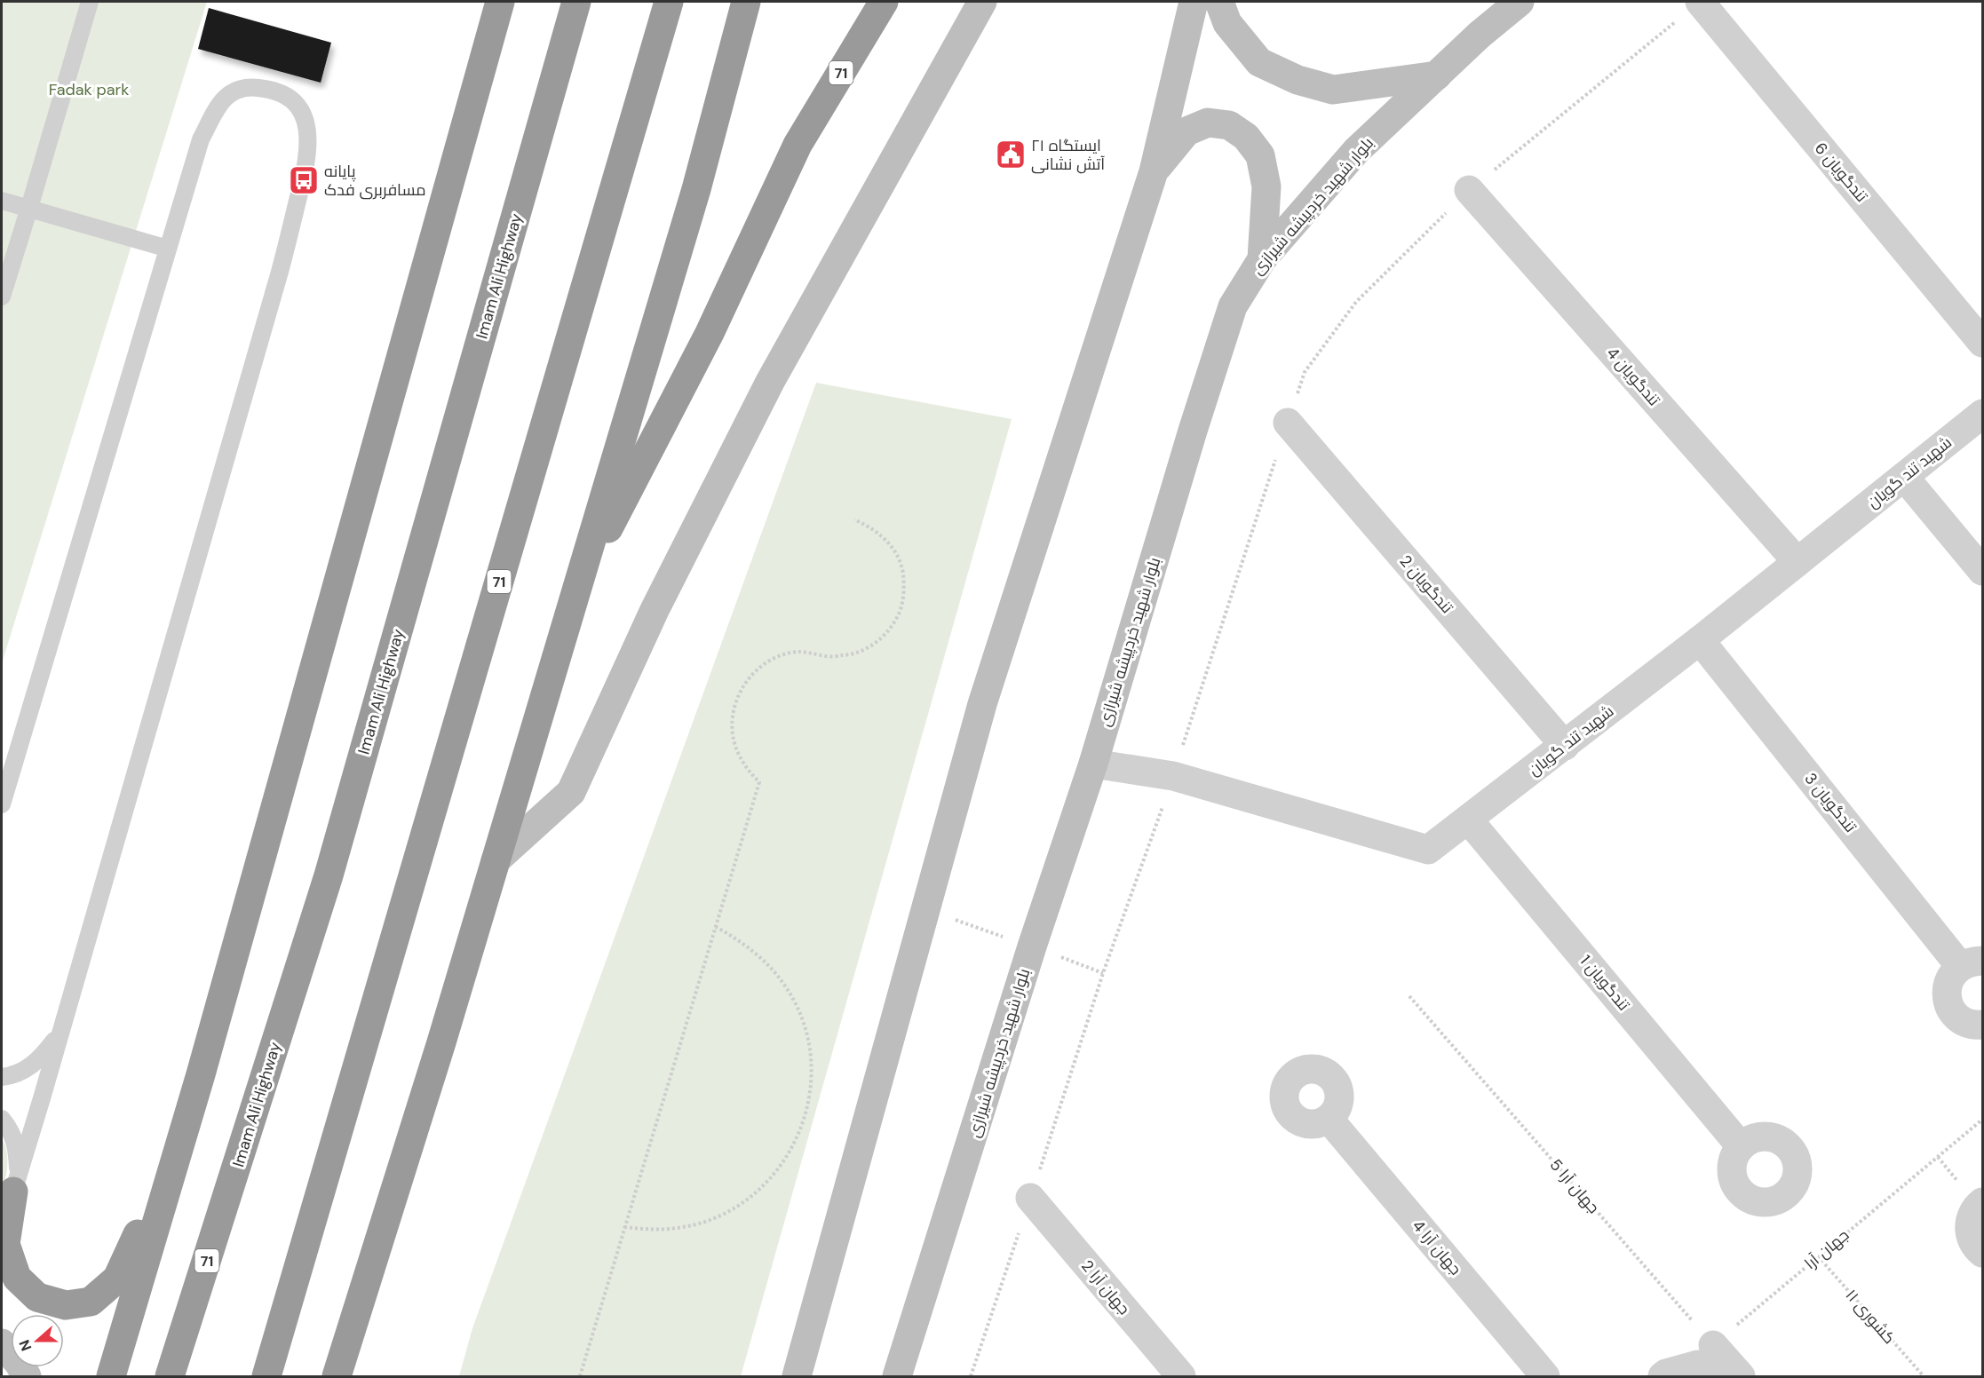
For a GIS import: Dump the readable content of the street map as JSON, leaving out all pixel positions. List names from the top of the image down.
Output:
{
  "streets": {
    "highway": ["71", "Imam Ali Highway"],
    "street": [
      "تندگویان 6",
      "بلوار شهید خردپیشه شیرازی",
      "تندگویان 4",
      "شهید تند گویان",
      "تندگویان 2",
      "تندگویان 3",
      "تندگویان 1",
      "جهان آرا 4",
      "جهان آرا 2"
    ],
    "path": ["جهان آرا 5", "جهان آرا", "کشوری ۱۱"]
  },
  "crossings": [
    ["بلوار شهید خردپیشه شیرازی", "شهید تند گویان"],
    ["تندگویان 4", "شهید تند گویان"],
    ["شهید تند گویان", "تندگویان 2"],
    ["شهید تند گویان", "تندگویان 3"],
    ["شهید تند گویان", "تندگویان 1"],
    ["جهان آرا 5", "جهان آرا"],
    ["جهان آرا", "کشوری ۱۱"]
  ],
  "parks": ["Fadak park"],
  "places": {
    "public building": ["ایستگاه ۲۱ آتش نشانی"],
    "bus stop": ["پایانه مسافربری فدک"]
  },
  "north": "left"
}
